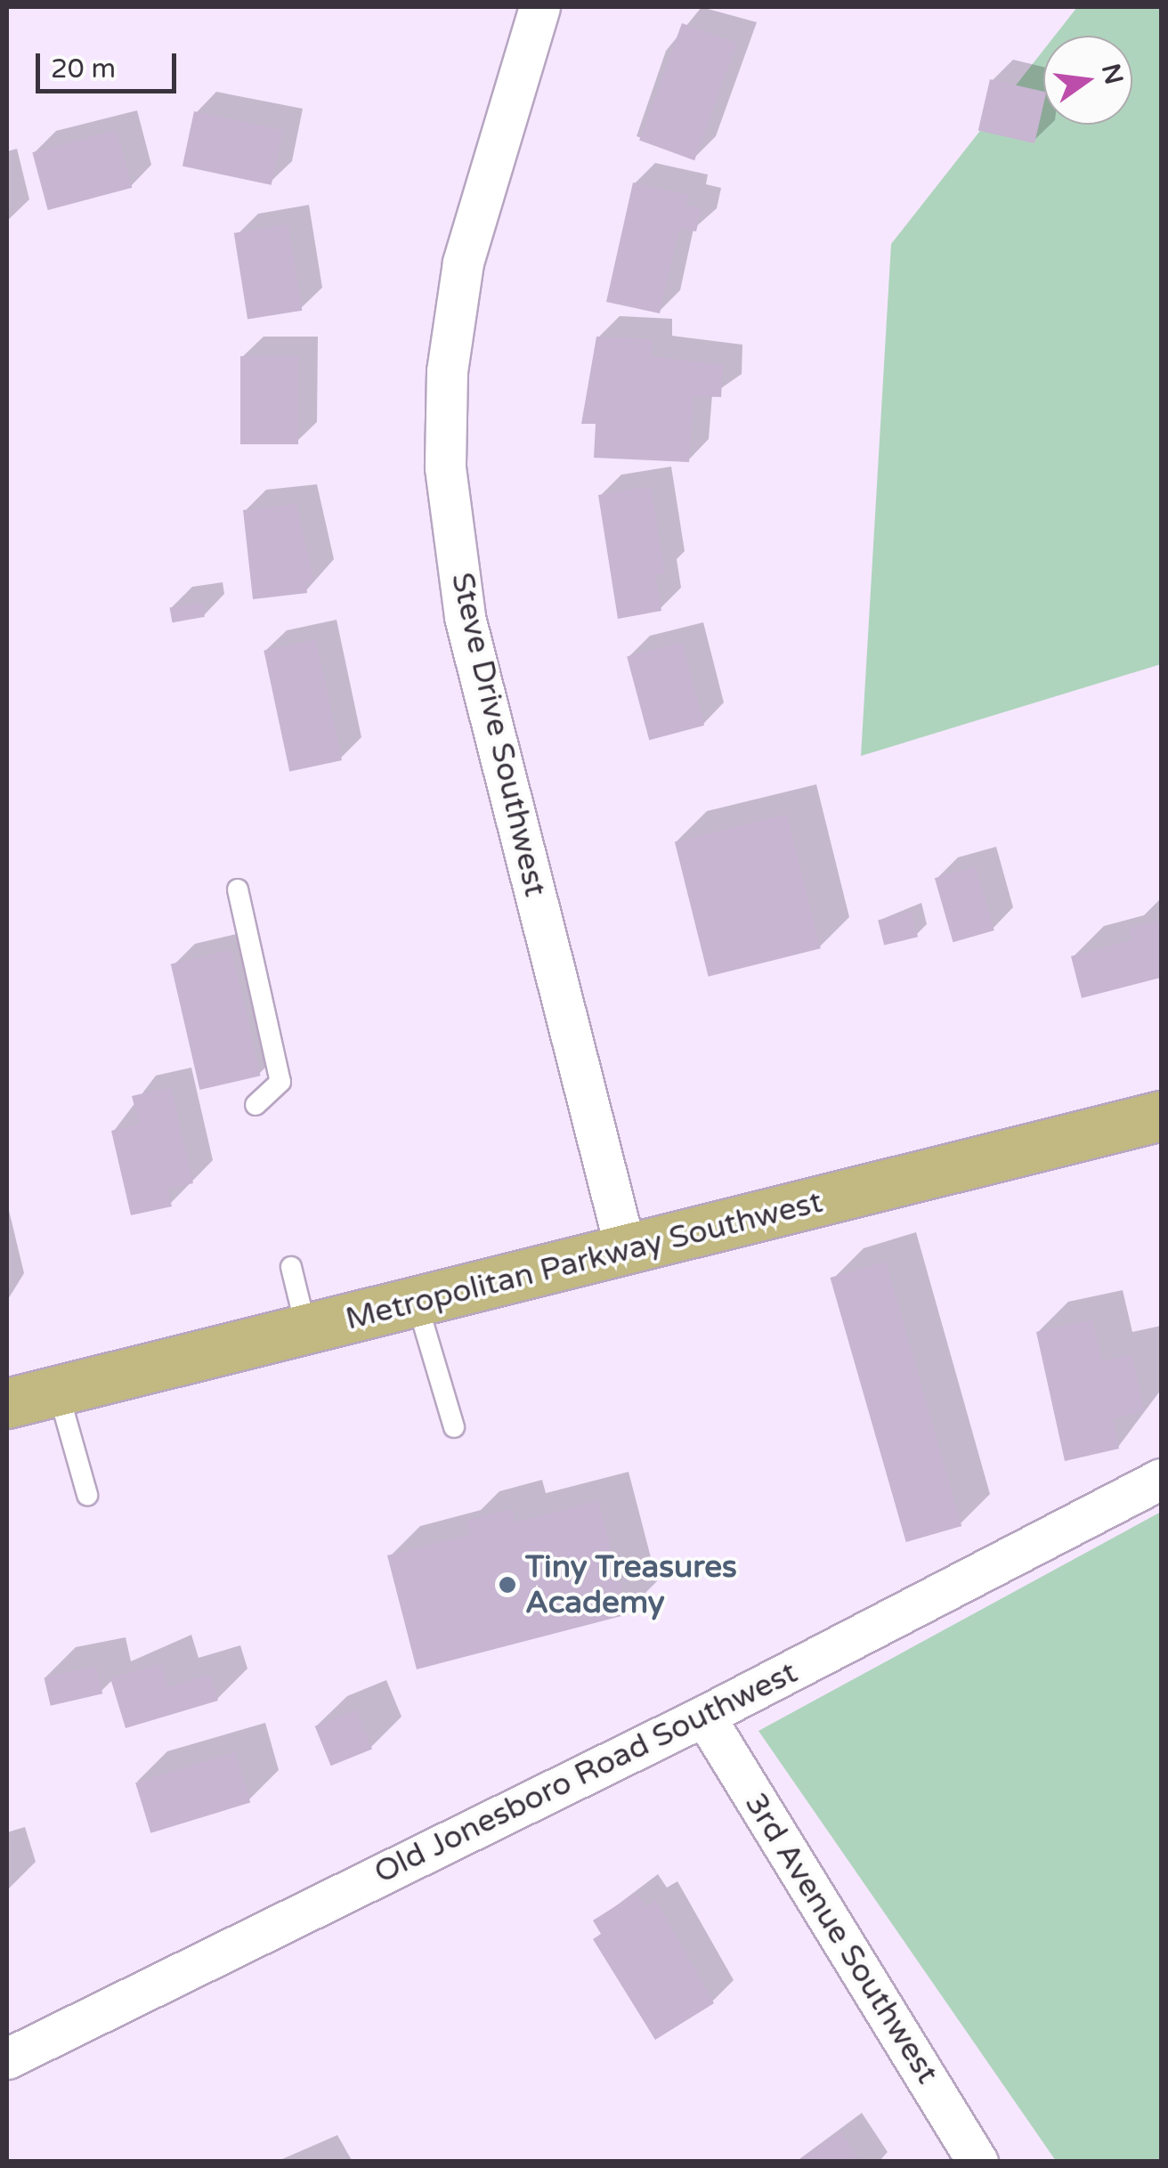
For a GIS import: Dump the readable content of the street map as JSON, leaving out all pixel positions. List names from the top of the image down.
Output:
{
  "streets": {
    "main road": ["Metropolitan Parkway Southwest"],
    "street": ["Steve Drive Southwest", "Old Jonesboro Road Southwest", "3rd Avenue Southwest"]
  },
  "crossings": [
    ["Steve Drive Southwest", "Metropolitan Parkway Southwest"],
    ["Old Jonesboro Road Southwest", "3rd Avenue Southwest"]
  ],
  "places": ["Tiny Treasures Academy"],
  "scale_bar": "20 m",
  "north": "right"
}
